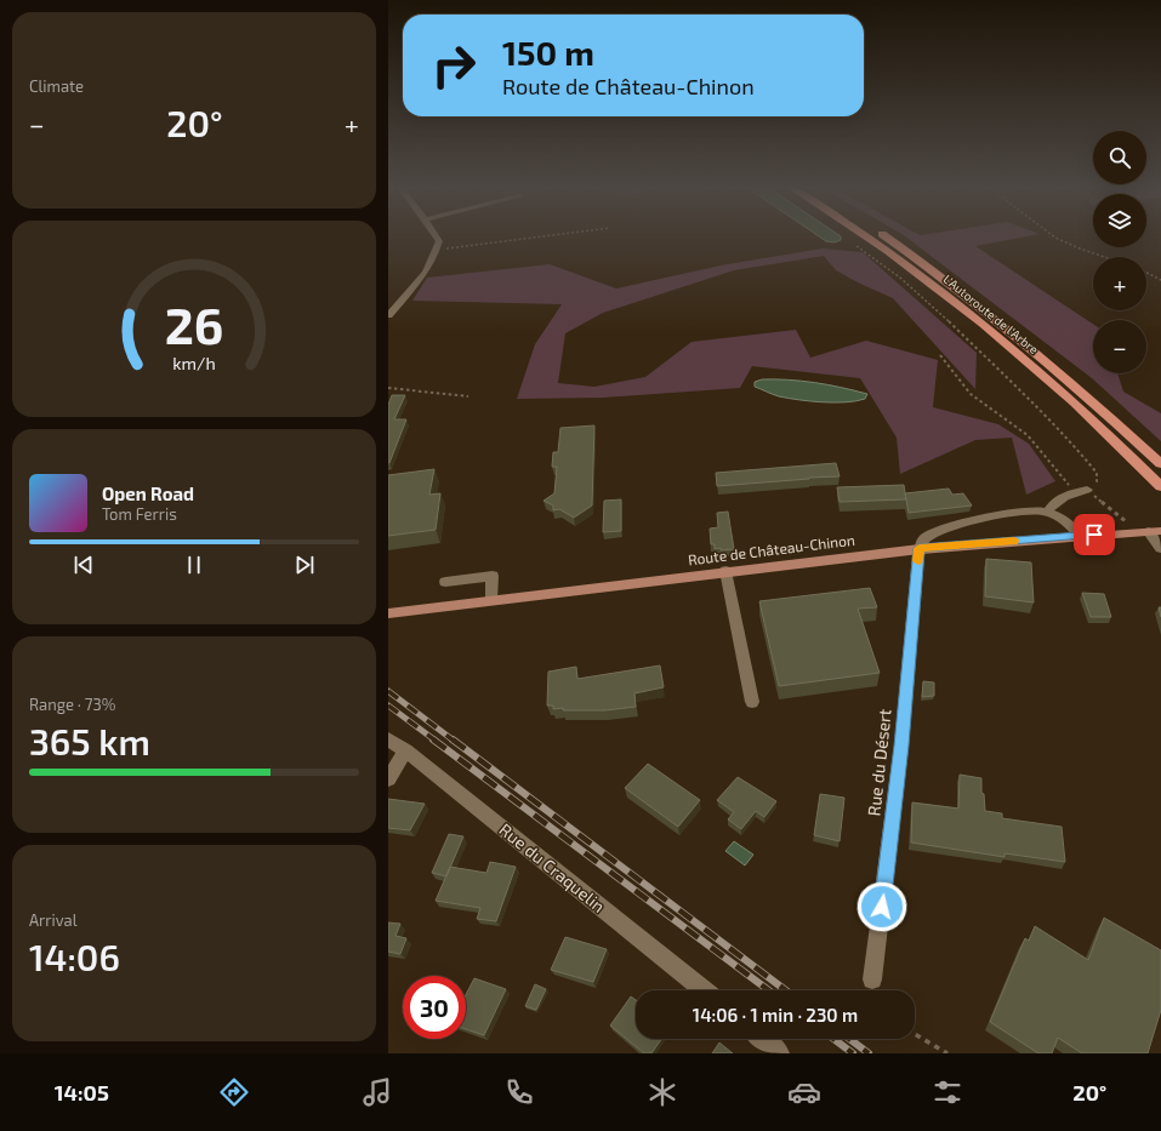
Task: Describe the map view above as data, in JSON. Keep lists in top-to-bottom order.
{
  "streets": {
    "highway": ["L'Autoroute de l'Arbre"],
    "main road": ["Route de Château-Chinon"],
    "street": ["Rue du Désert", "Rue du Craquelin"]
  },
  "crossings": [
    ["Route de Château-Chinon", "Rue du Désert"]
  ],
  "page": {
    "tile": [
      "Climate",
      ["Range · 73%", "365 km"],
      ["Arrival", "14:06"]
    ],
    "turn": ["150 m", "Route de Château-Chinon"],
    "heat": ["−", "20°", "+"],
    "map_buttons": ["+", "−"],
    "song": ["Open Road", "Tom Ferris"],
    "limit": "30",
    "trip": "14:06 · 1 min · 230 m",
    "tabs": ["14:05", "20°"],
    "gauge": ["26", "km/h"]
  }
}
